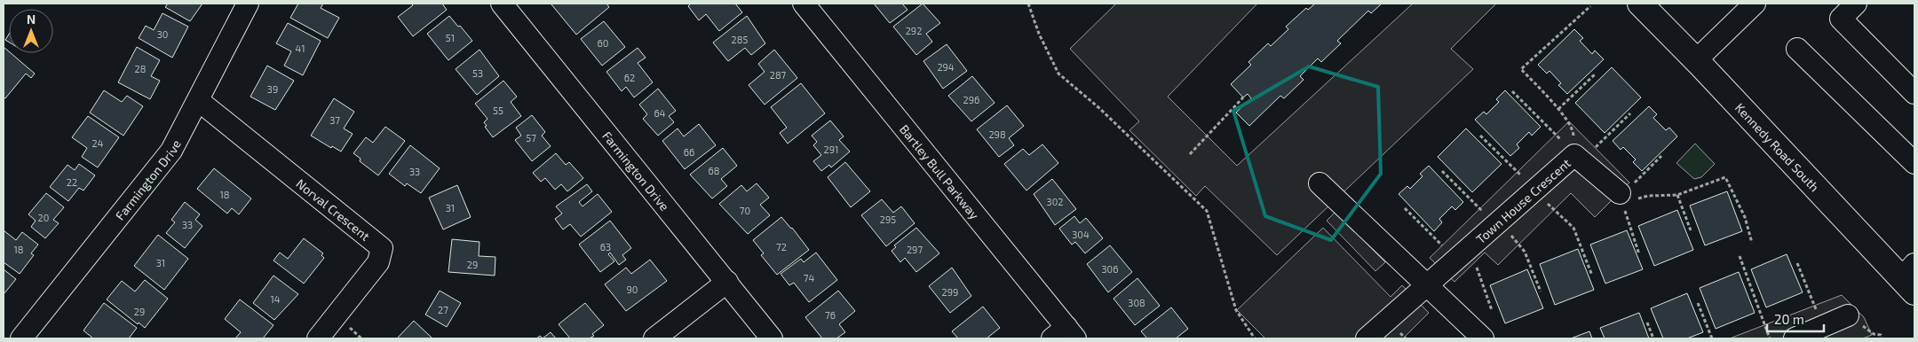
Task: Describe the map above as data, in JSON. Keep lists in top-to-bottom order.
{
  "streets": {
    "main road": ["Kennedy Road South"],
    "street": [
      "Farmington Drive",
      "Bartley Bull Parkway",
      "Town House Crescent",
      "Norval Crescent"
    ]
  },
  "crossings": [
    ["Farmington Drive", "Norval Crescent"]
  ],
  "house_numbers": [
    "292",
    "30",
    "51",
    "285",
    "60",
    "41",
    "294",
    "28",
    "53",
    "287",
    "62",
    "39",
    "296",
    "55",
    "64",
    "37",
    "298",
    "57",
    "24",
    "291",
    "66",
    "68",
    "33",
    "22",
    "18",
    "302",
    "31",
    "70",
    "20",
    "295",
    "33",
    "304",
    "63",
    "72",
    "18",
    "297",
    "31",
    "29",
    "306",
    "74",
    "90",
    "299",
    "14",
    "308",
    "27",
    "29",
    "76"
  ],
  "scale_bar": "20 m",
  "north": "top"
}
